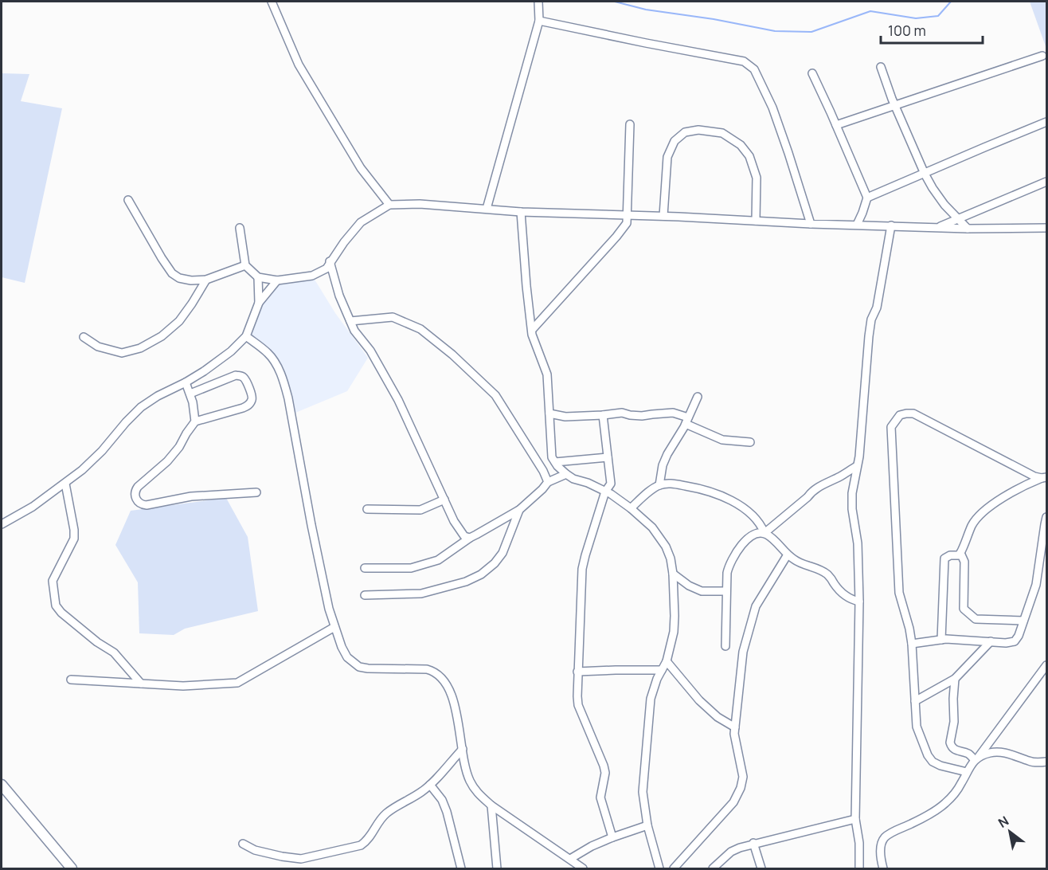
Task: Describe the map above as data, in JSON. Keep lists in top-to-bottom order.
{
  "scale_bar": "100 m",
  "north": "top left"
}
